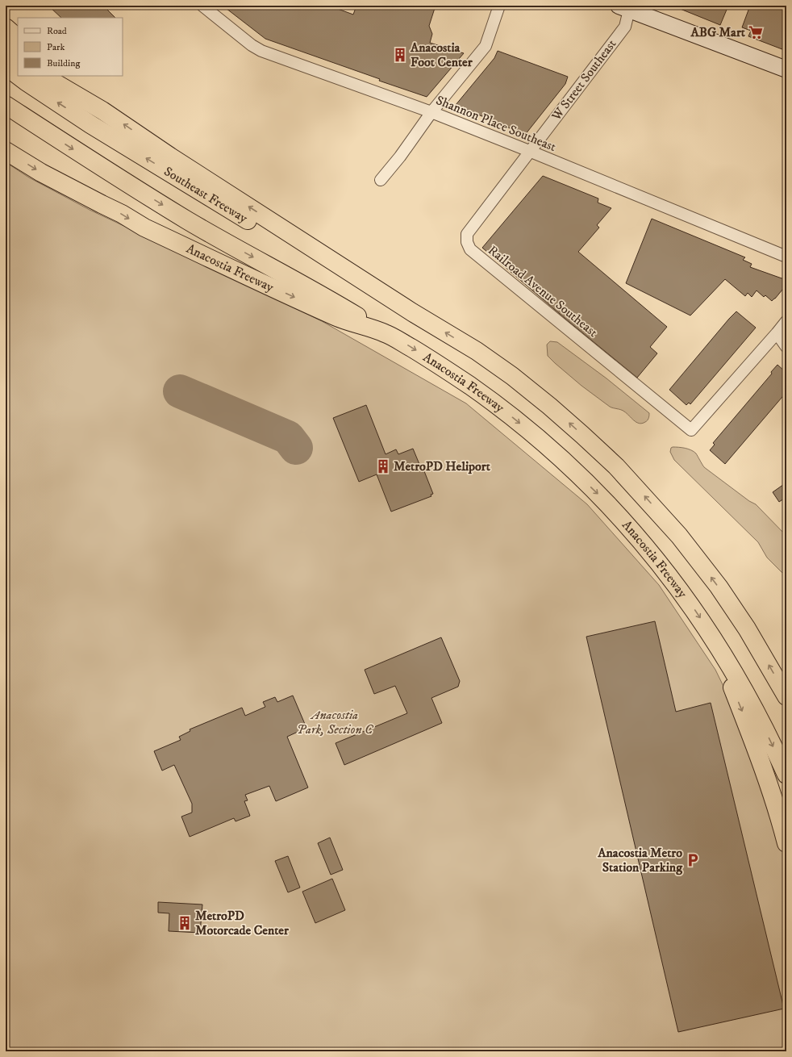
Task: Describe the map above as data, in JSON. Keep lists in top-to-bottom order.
{
  "streets": {
    "highway": ["Southeast Freeway", "Anacostia Freeway"],
    "street": ["W Street Southeast", "Shannon Place Southeast", "Railroad Avenue Southeast"]
  },
  "crossings": [
    ["W Street Southeast", "Shannon Place Southeast"],
    ["W Street Southeast", "Railroad Avenue Southeast"],
    ["Shannon Place Southeast", "Railroad Avenue Southeast"]
  ],
  "parks": ["Anacostia Park, Section C"],
  "places": {
    "supermarket": ["ABG Mart"],
    "building": ["Anacostia Foot Center", "MetroPD Heliport", "MetroPD Motorcade Center"],
    "parking": ["Anacostia Metro Station Parking"]
  },
  "legend": ["Road", "Park", "Building"]
}
